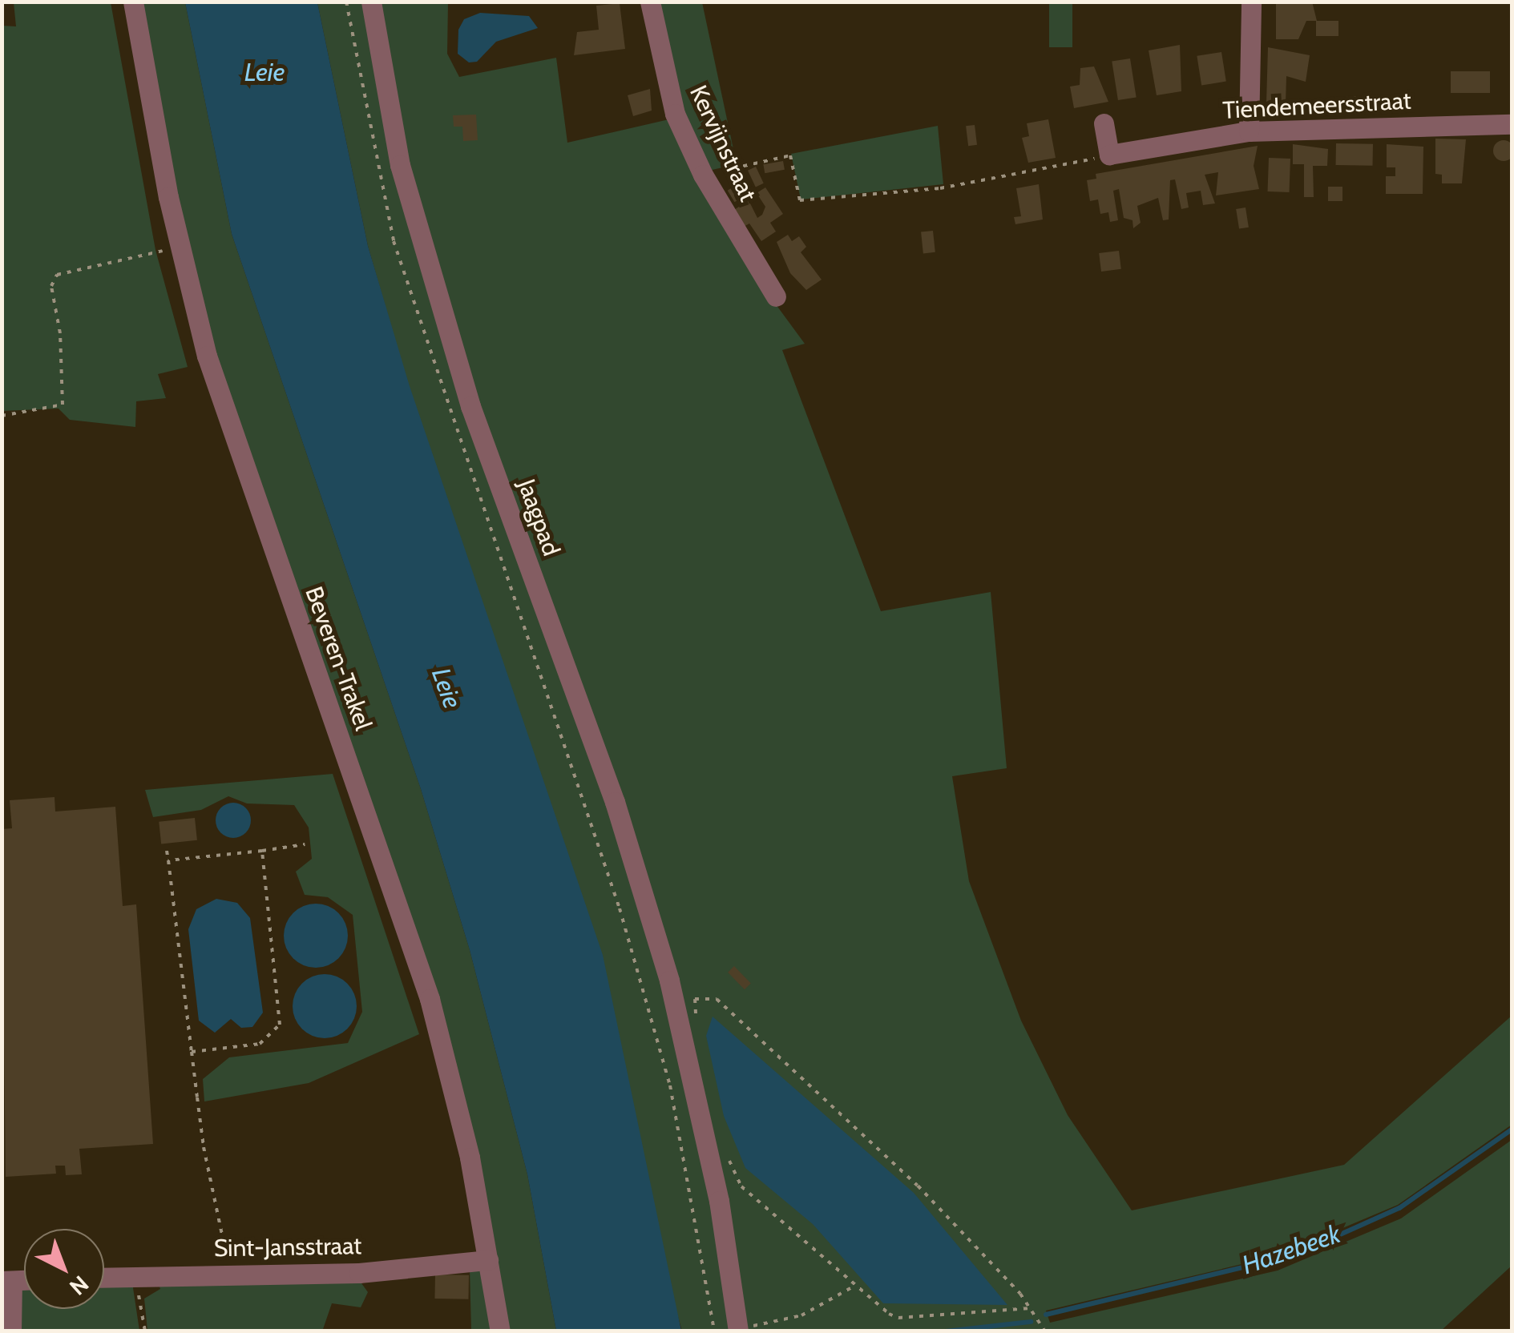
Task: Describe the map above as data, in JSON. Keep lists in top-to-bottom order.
{
  "streets": {
    "street": [
      "Tiendemeersstraat",
      "Kervijnstraat",
      "Jaagpad",
      "Beveren-Trakel",
      "Sint-Jansstraat"
    ]
  },
  "crossings": [
    ["Beveren-Trakel", "Sint-Jansstraat"]
  ],
  "water": ["Leie", "Hazebeek"],
  "north": "bottom right"
}
